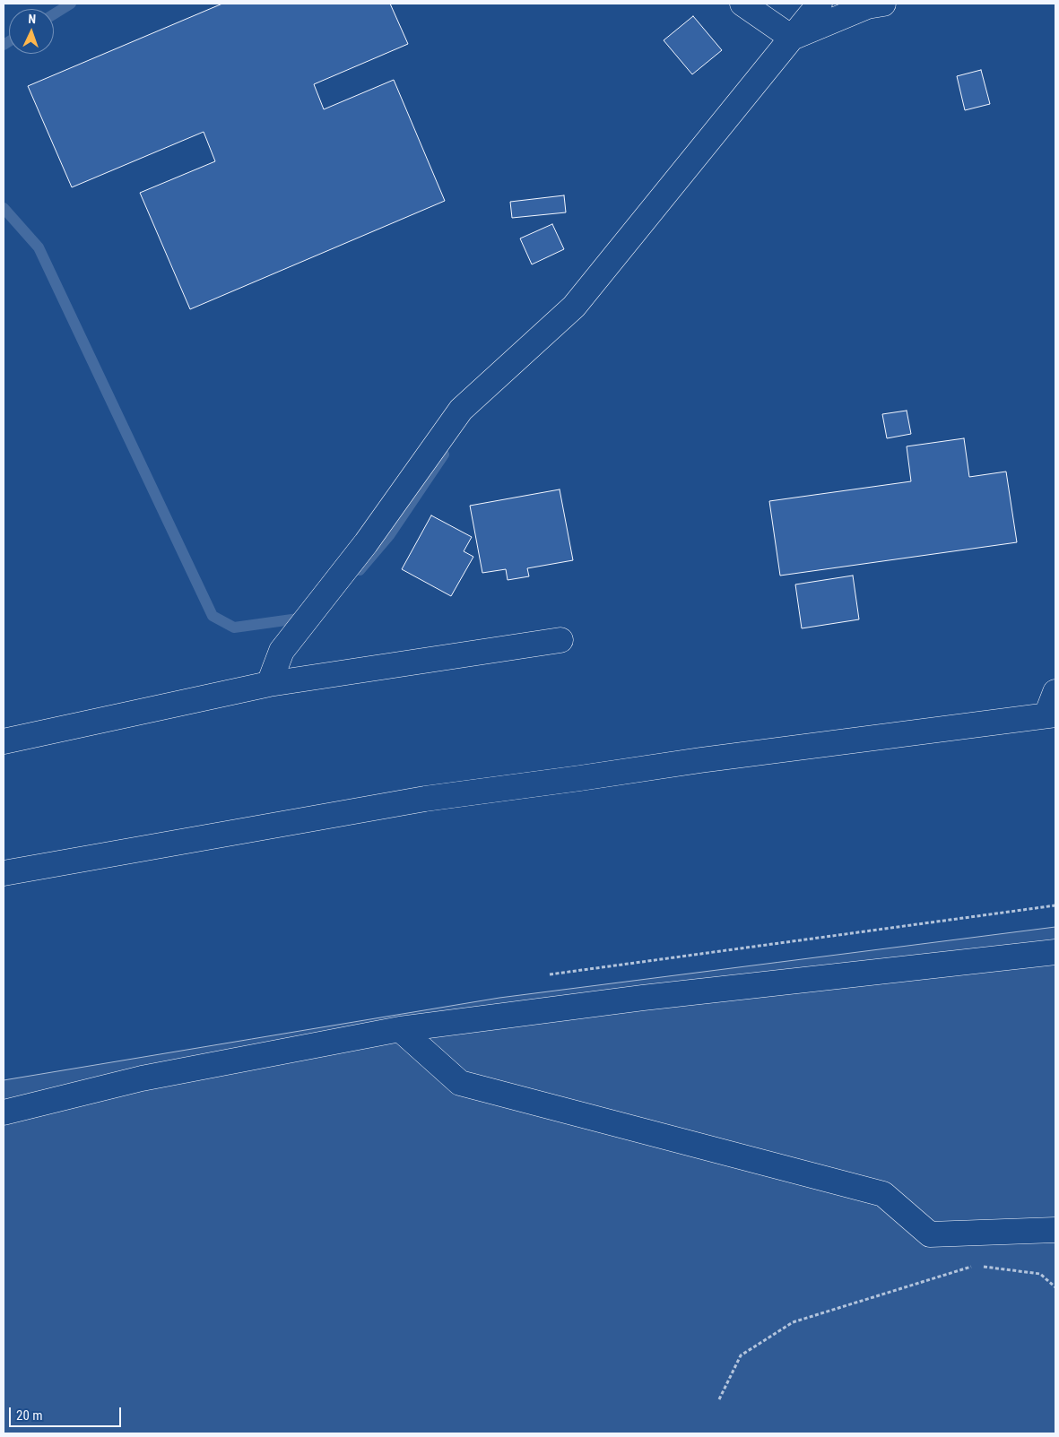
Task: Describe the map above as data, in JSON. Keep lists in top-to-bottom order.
{
  "scale_bar": "20 m",
  "north": "top"
}
